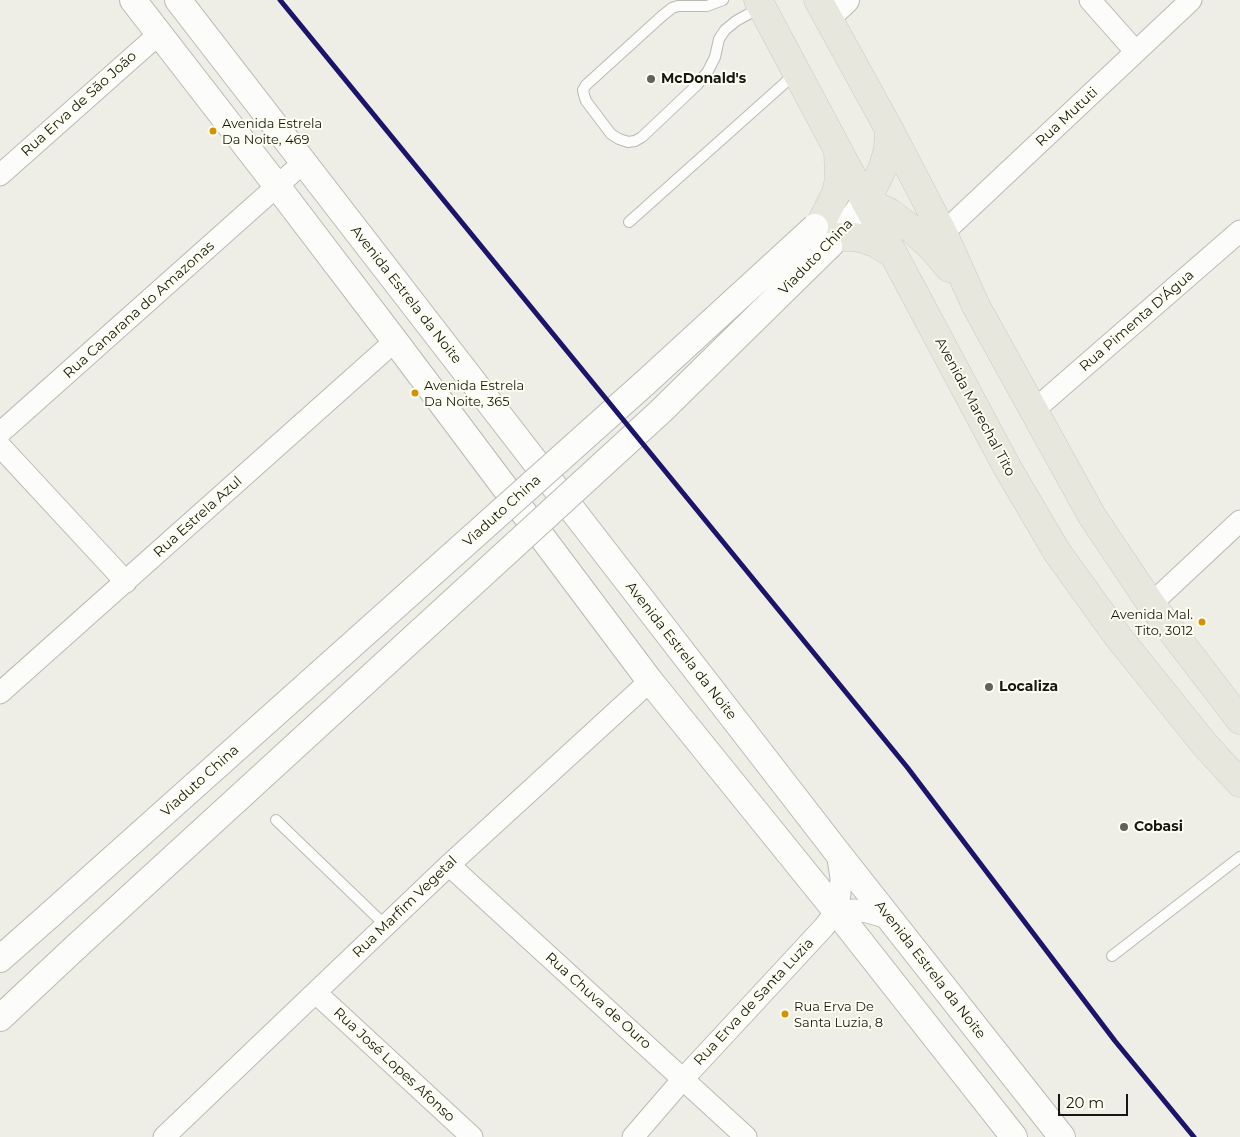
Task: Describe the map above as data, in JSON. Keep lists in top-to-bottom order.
{
  "streets": {
    "main road": ["Avenida Marechal Tito"],
    "street": [
      "Rua Erva de São João",
      "Rua Mututi",
      "Viaduto China",
      "Avenida Estrela da Noite",
      "Rua Canarana do Amazonas",
      "Rua Pimenta D'Água",
      "Rua Estrela Azul",
      "Rua Marfim Vegetal",
      "Rua Chuva de Ouro",
      "Rua Erva de Santa Luzia",
      "Rua José Lopes Afonso"
    ]
  },
  "crossings": [
    ["Viaduto China", "Avenida Marechal Tito"],
    ["Avenida Estrela da Noite", "Rua Erva de Santa Luzia"],
    ["Rua Marfim Vegetal", "Rua Chuva de Ouro"],
    ["Rua Marfim Vegetal", "Rua José Lopes Afonso"],
    ["Rua Chuva de Ouro", "Rua Erva de Santa Luzia"]
  ],
  "places": [
    "McDonald's",
    "Avenida Estrela Da Noite, 469",
    "Avenida Estrela Da Noite, 365",
    "Avenida Mal. Tito, 3012",
    "Localiza",
    "Cobasi",
    "Rua Erva De Santa Luzia, 8"
  ],
  "scale_bar": "20 m"
}
